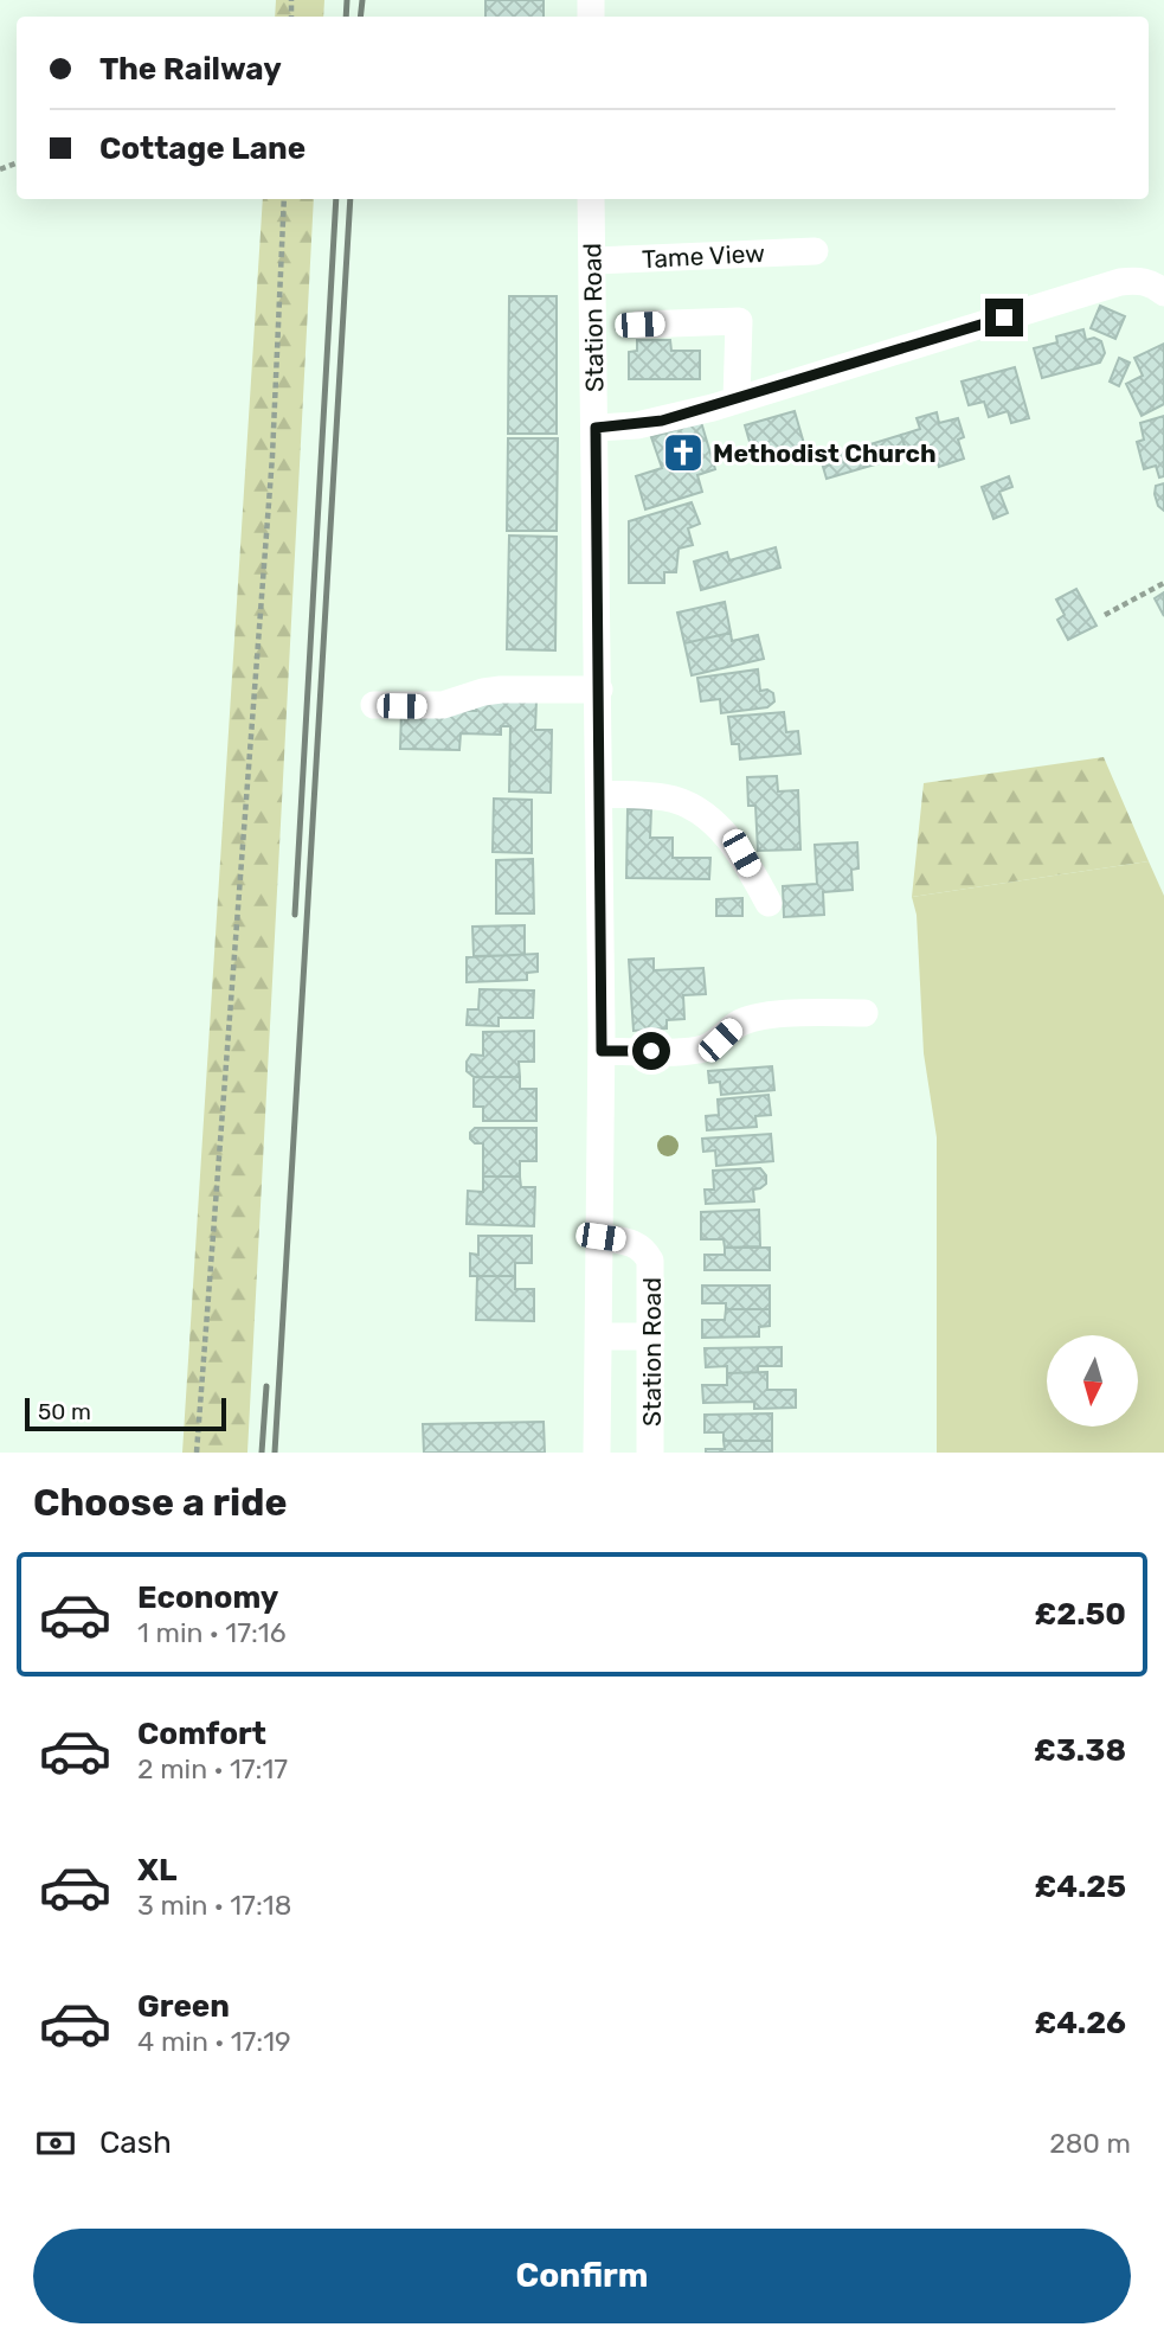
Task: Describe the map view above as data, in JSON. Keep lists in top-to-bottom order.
{
  "streets": {
    "street": ["Tame View", "Station Road"]
  },
  "crossings": [
    ["Tame View", "Station Road"]
  ],
  "places": {
    "church": ["Methodist Church"]
  },
  "scale_bar": "50 m",
  "north": "bottom",
  "page": {
    "banner": ["The Railway", "Cottage Lane"],
    "scale": "50 m",
    "heading": "Choose a ride",
    "list": [
      {
        "name": "Economy",
        "note": "1 min · 17:16",
        "value": "£2.50"
      },
      {
        "name": "Comfort",
        "note": "2 min · 17:17",
        "value": "£3.38"
      },
      {
        "name": "XL",
        "note": "3 min · 17:18",
        "value": "£4.25"
      },
      {
        "name": "Green",
        "note": "4 min · 17:19",
        "value": "£4.26"
      }
    ],
    "pay": ["Cash", "280 m"],
    "buttons": "Confirm"
  }
}
